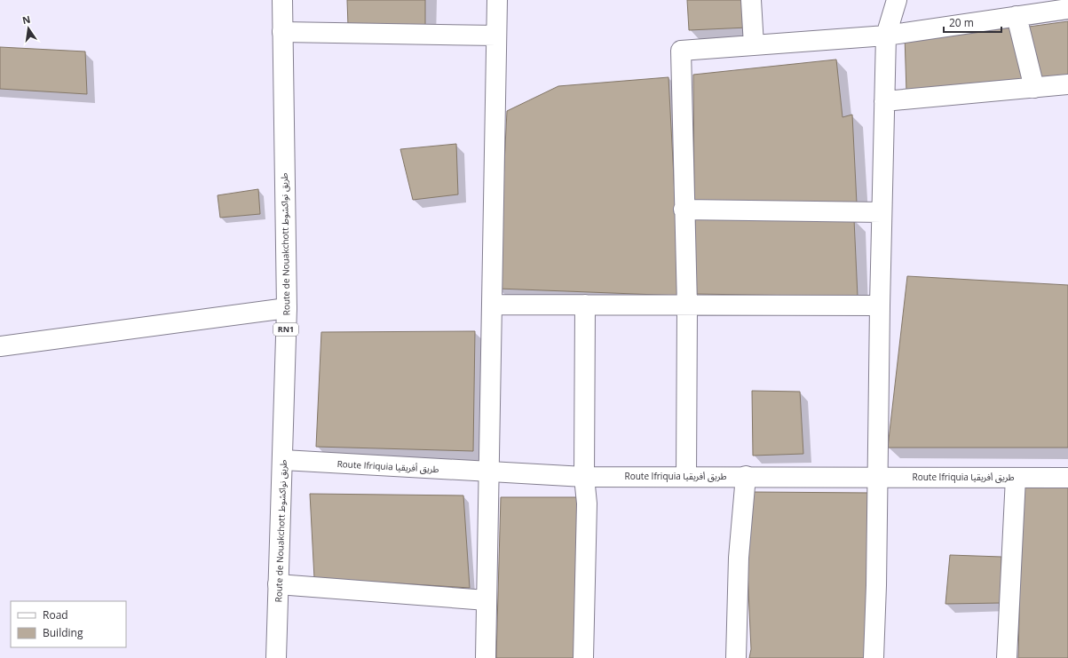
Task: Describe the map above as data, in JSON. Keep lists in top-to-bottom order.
{
  "streets": {
    "main road": ["Route de Nouakchott طريق نواكشوط", "RN1", "Route Ifriquia طريق أفريقيا"]
  },
  "crossings": [
    ["Route de Nouakchott طريق نواكشوط", "Route Ifriquia طريق أفريقيا"]
  ],
  "legend": ["Road", "Building"],
  "scale_bar": "20 m",
  "north": "top"
}
